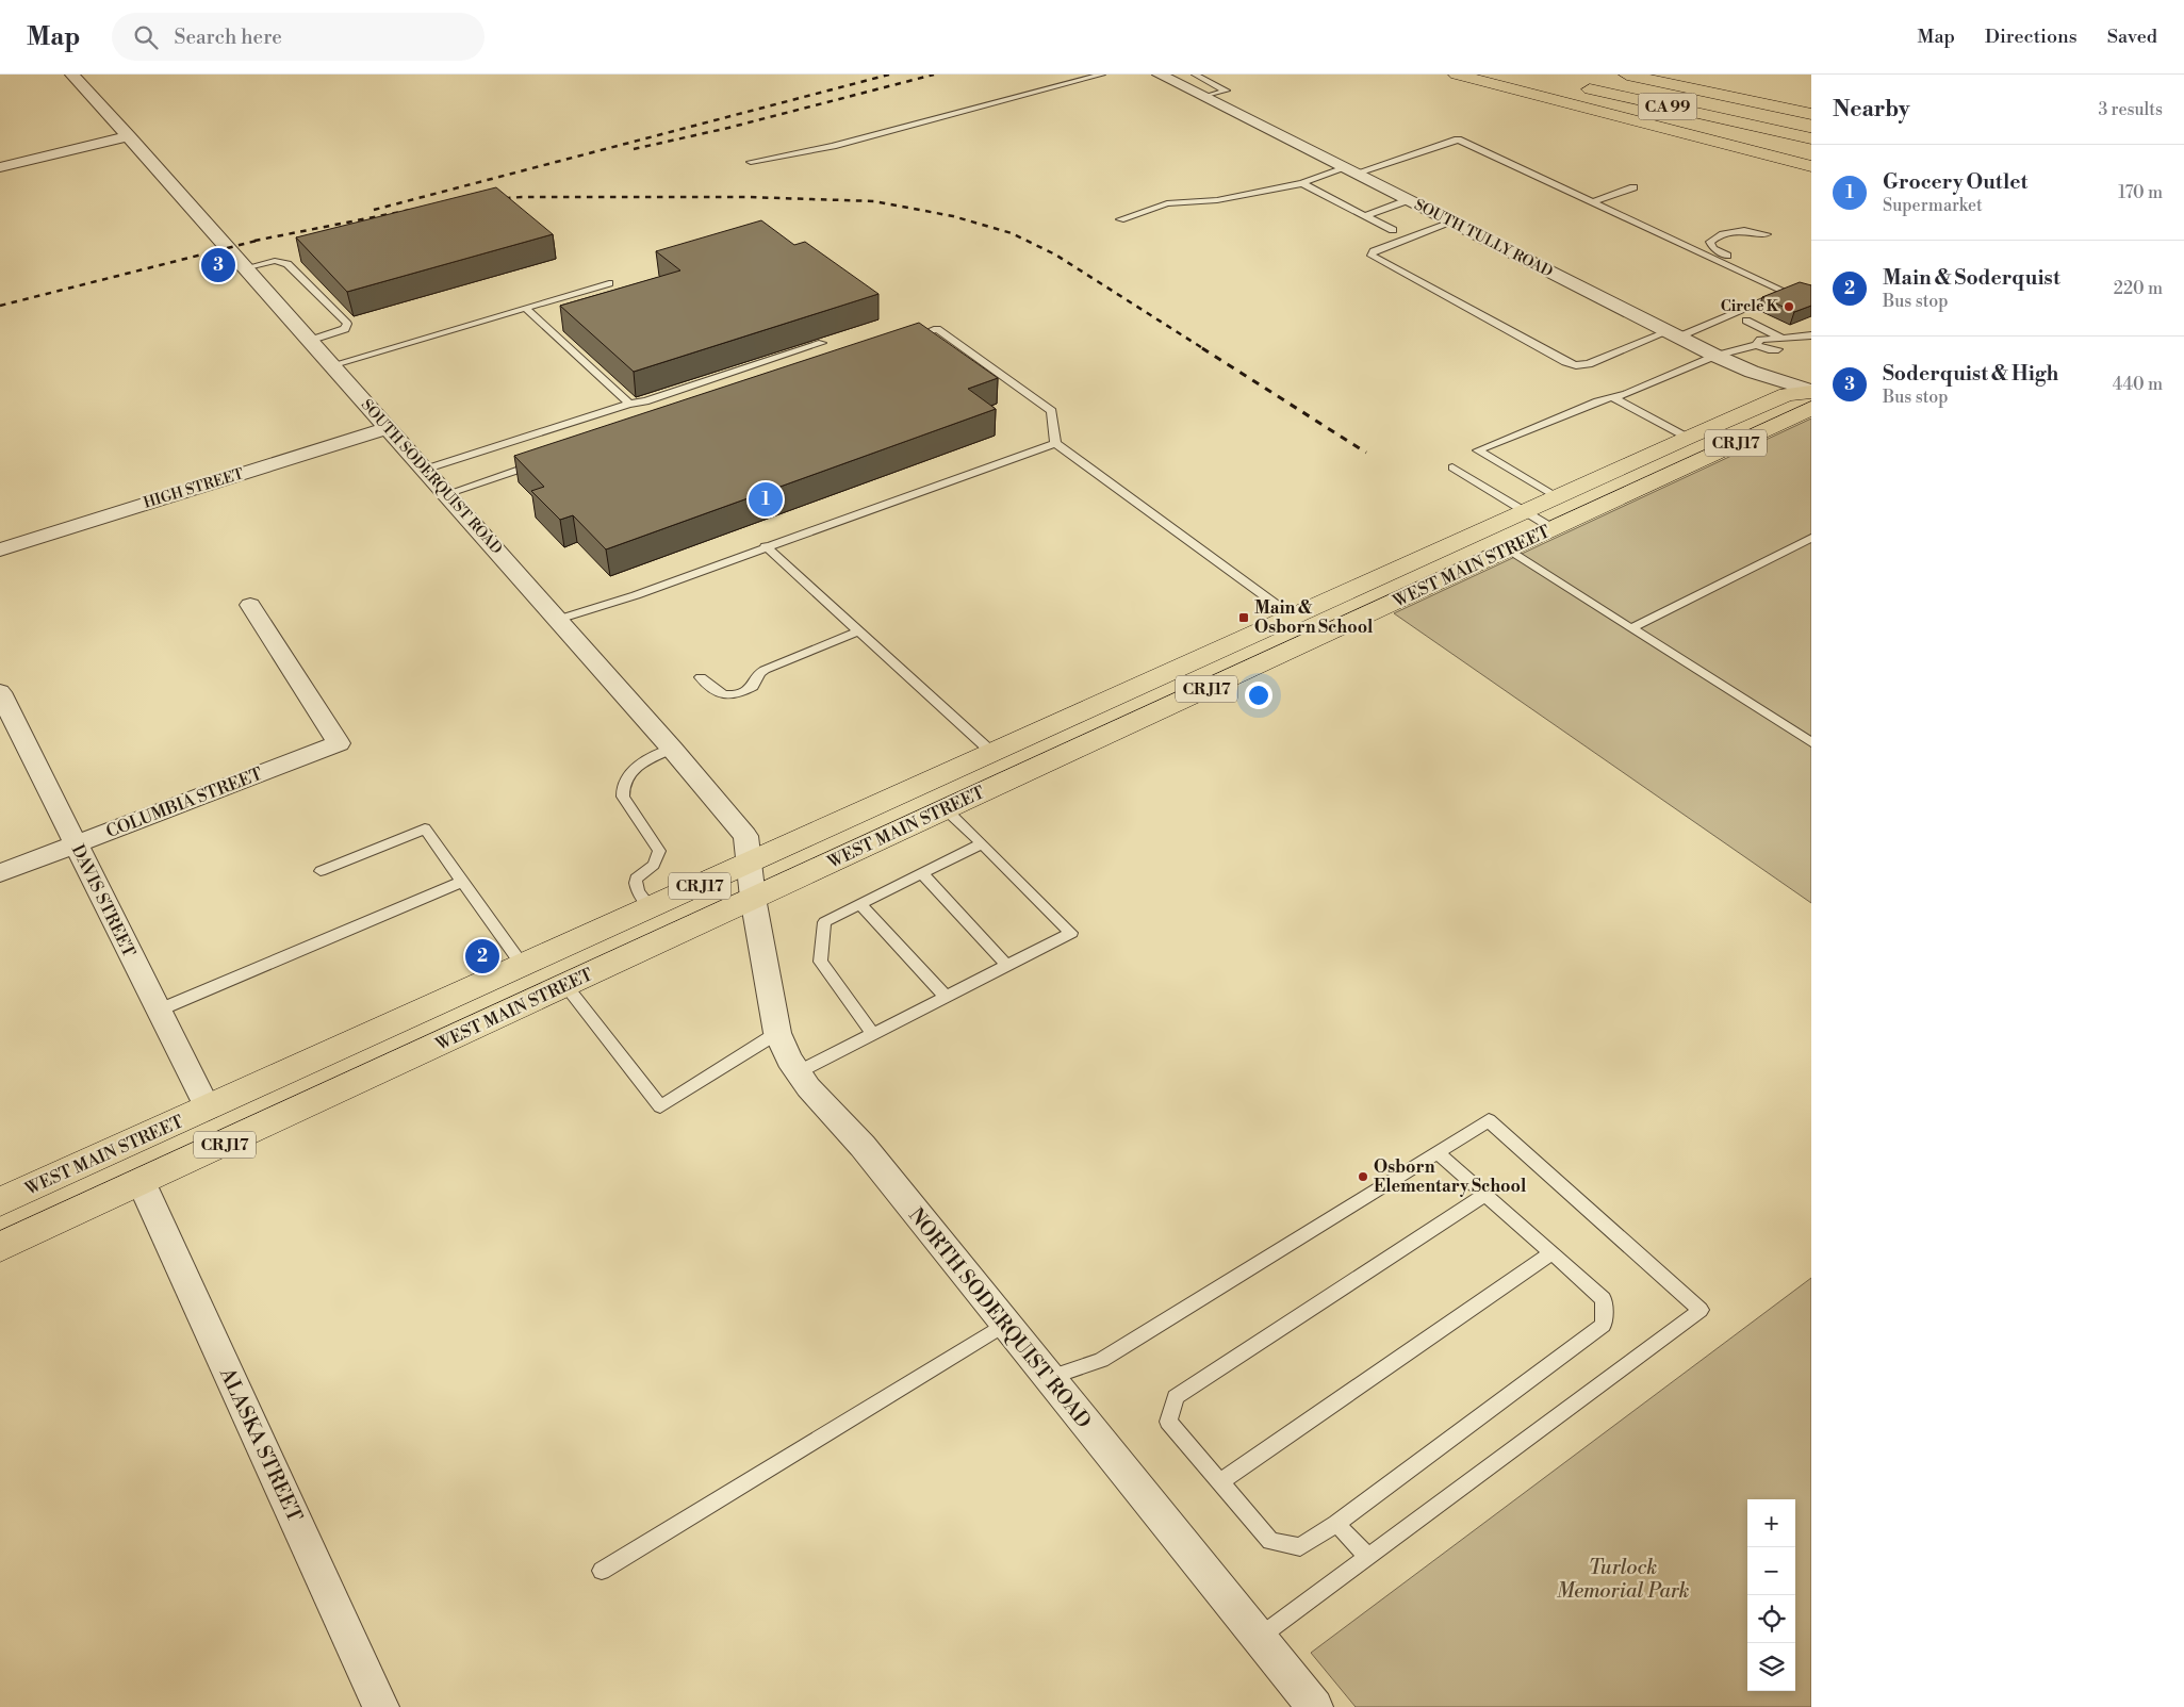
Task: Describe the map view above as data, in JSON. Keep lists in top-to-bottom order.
{
  "streets": {
    "main road": ["CA 99", "CR J17", "WEST MAIN STREET"],
    "street": [
      "SOUTH TULLY ROAD",
      "SOUTH SODERQUIST ROAD",
      "HIGH STREET",
      "COLUMBIA STREET",
      "DAVIS STREET",
      "NORTH SODERQUIST ROAD",
      "ALASKA STREET"
    ]
  },
  "crossings": [
    ["SOUTH TULLY ROAD", "WEST MAIN STREET"],
    ["SOUTH SODERQUIST ROAD", "HIGH STREET"],
    ["SOUTH SODERQUIST ROAD", "WEST MAIN STREET"],
    ["SOUTH SODERQUIST ROAD", "NORTH SODERQUIST ROAD"],
    ["WEST MAIN STREET", "DAVIS STREET"],
    ["WEST MAIN STREET", "NORTH SODERQUIST ROAD"],
    ["WEST MAIN STREET", "ALASKA STREET"],
    ["COLUMBIA STREET", "DAVIS STREET"]
  ],
  "parks": ["Turlock Memorial Park"],
  "places": {
    "other": ["Circle K", "Osborn Elementary School"],
    "transit": ["Main & Osborn School"]
  },
  "page": {
    "header": "Map",
    "search": "Search here",
    "nav": ["Map", "Directions", "Saved"],
    "heading": ["Nearby", "3 results"],
    "list": [
      {
        "mark": "1",
        "name": "Grocery Outlet",
        "note": "Supermarket",
        "value": "170 m"
      },
      {
        "mark": "2",
        "name": "Main & Soderquist",
        "note": "Bus stop",
        "value": "220 m"
      },
      {
        "mark": "3",
        "name": "Soderquist & High",
        "note": "Bus stop",
        "value": "440 m"
      }
    ],
    "pins": ["3", "1", "2"],
    "map_buttons": ["+", "−"]
  }
}
